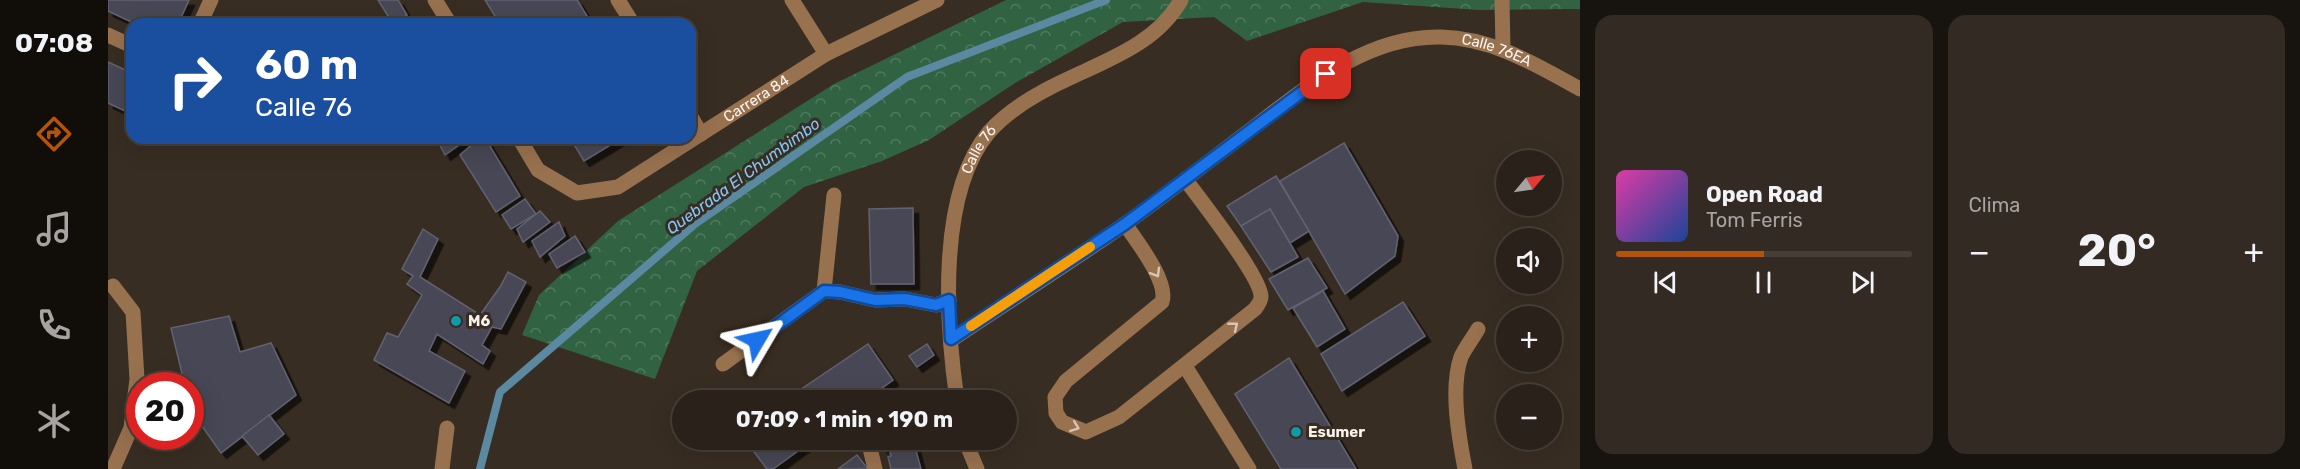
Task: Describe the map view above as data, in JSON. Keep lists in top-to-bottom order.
{
  "streets": {
    "street": ["Calle 76EA", "Carrera 84", "Calle 76"]
  },
  "crossings": [
    ["Calle 76EA", "Calle 76"]
  ],
  "water": ["Quebrada El Chumbimbo"],
  "places": ["M6", "Esumer"],
  "north": "top right",
  "page": {
    "tabs": "07:08",
    "tile": "Clima",
    "turn": ["60 m", "Calle 76"],
    "map_buttons": ["+", "−"],
    "song": ["Open Road", "Tom Ferris"],
    "heat": ["−", "20°", "+"],
    "limit": "20",
    "trip": "07:09 · 1 min · 190 m"
  }
}
